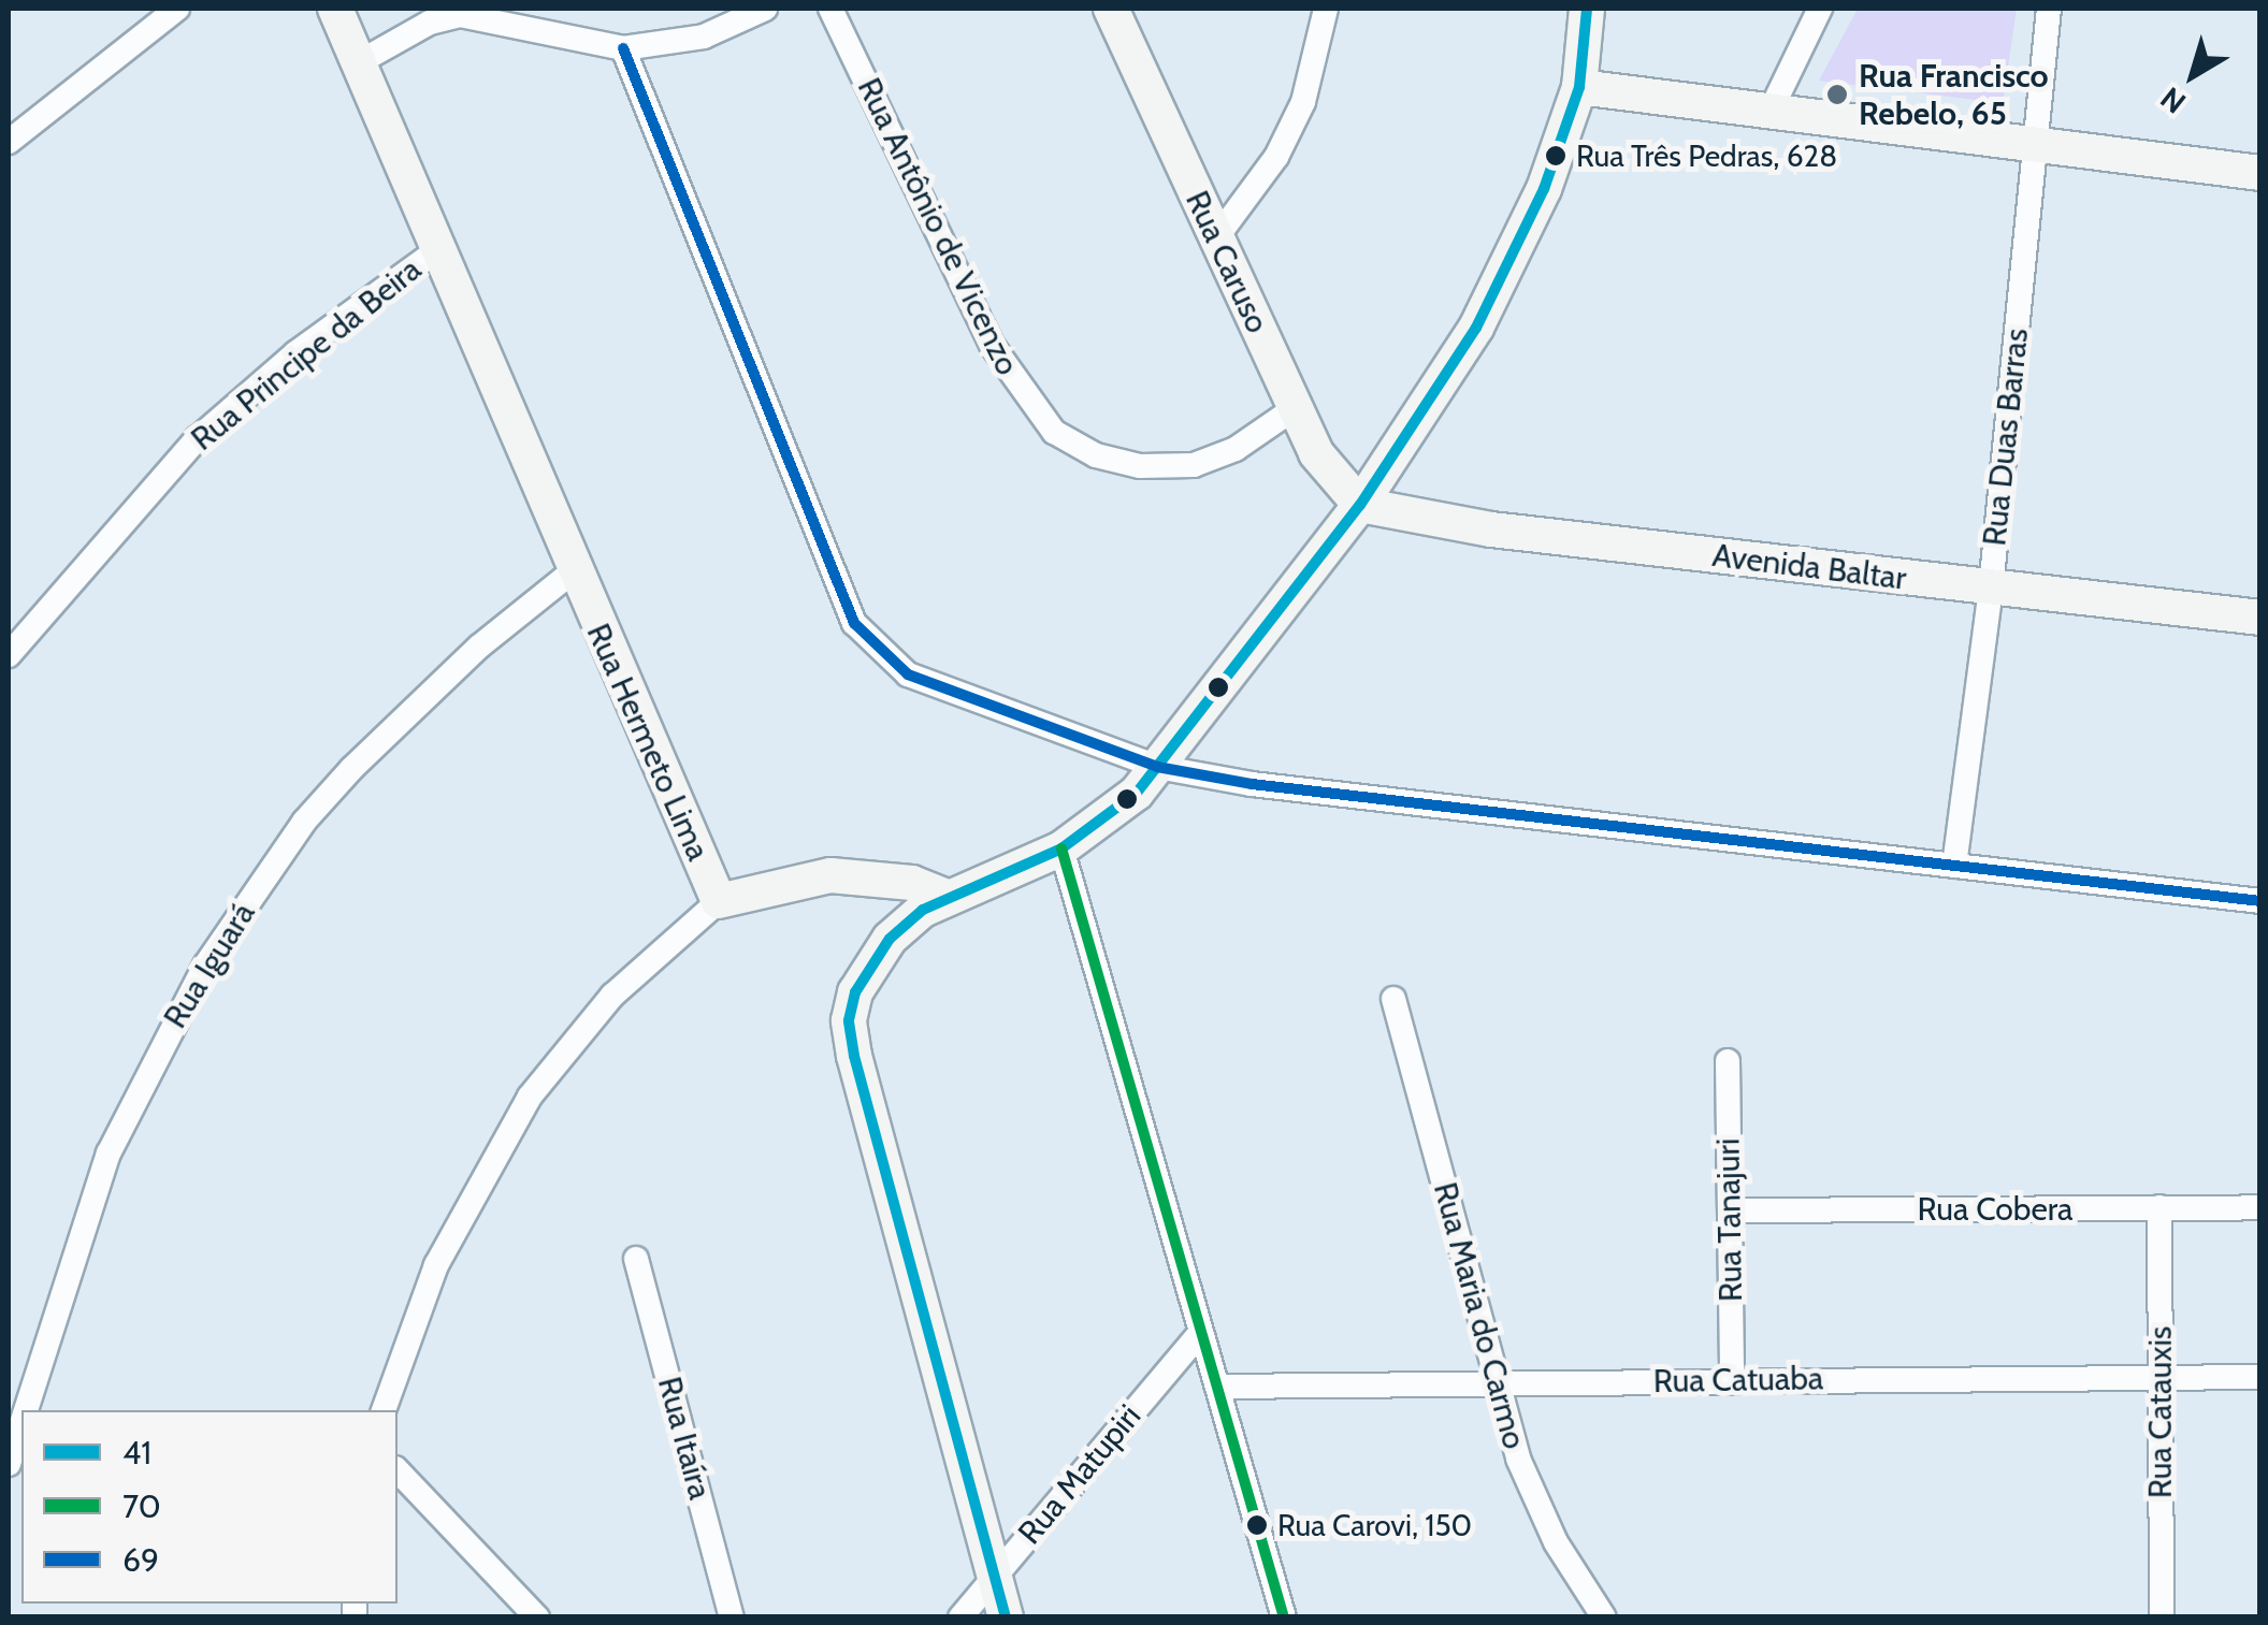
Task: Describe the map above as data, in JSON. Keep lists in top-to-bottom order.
{
  "streets": {
    "street": [
      "Rua Antônio de Vicenzo",
      "Rua Caruso",
      "Rua Principe da Beira",
      "Rua Duas Barras",
      "Avenida Baltar",
      "Rua Hermeto Lima",
      "Rua Iguará",
      "Rua Cobera",
      "Rua Tanajuri",
      "Rua Maria do Carmo",
      "Rua Catuaba",
      "Rua Catauxis",
      "Rua Itaíra",
      "Rua Matupiri"
    ]
  },
  "crossings": [
    ["Rua Antônio de Vicenzo", "Rua Caruso"],
    ["Rua Caruso", "Avenida Baltar"],
    ["Rua Principe da Beira", "Rua Hermeto Lima"],
    ["Rua Duas Barras", "Avenida Baltar"],
    ["Rua Hermeto Lima", "Rua Iguará"],
    ["Rua Cobera", "Rua Tanajuri"],
    ["Rua Cobera", "Rua Catauxis"],
    ["Rua Tanajuri", "Rua Catuaba"],
    ["Rua Maria do Carmo", "Rua Catuaba"],
    ["Rua Catuaba", "Rua Catauxis"]
  ],
  "places": ["Rua Francisco Rebelo, 65", "Rua Três Pedras, 628", "Rua Carovi, 150"],
  "lines": ["transit line 41", "transit line 69", "transit line 70"],
  "legend": ["41", "70", "69"],
  "north": "bottom left"
}
